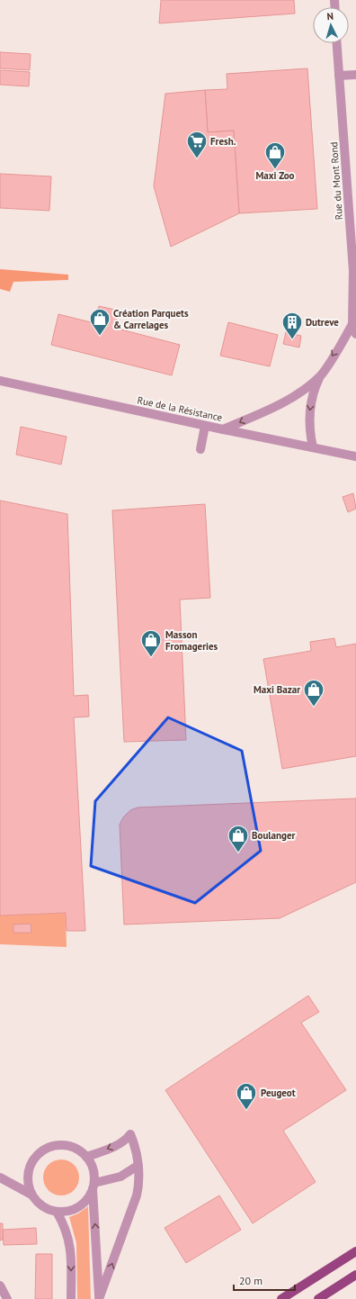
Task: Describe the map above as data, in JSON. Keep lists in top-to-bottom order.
{
  "streets": {
    "street": ["Rue du Mont Rond", "Rue de la Résistance"]
  },
  "places": {
    "supermarket": ["Fresh."],
    "shop": [
      "Maxi Zoo",
      "Création Parquets & Carrelages",
      "Masson Fromageries",
      "Maxi Bazar",
      "Boulanger",
      "Peugeot"
    ],
    "building": ["Dutreve"]
  },
  "scale_bar": "20 m",
  "north": "top"
}
